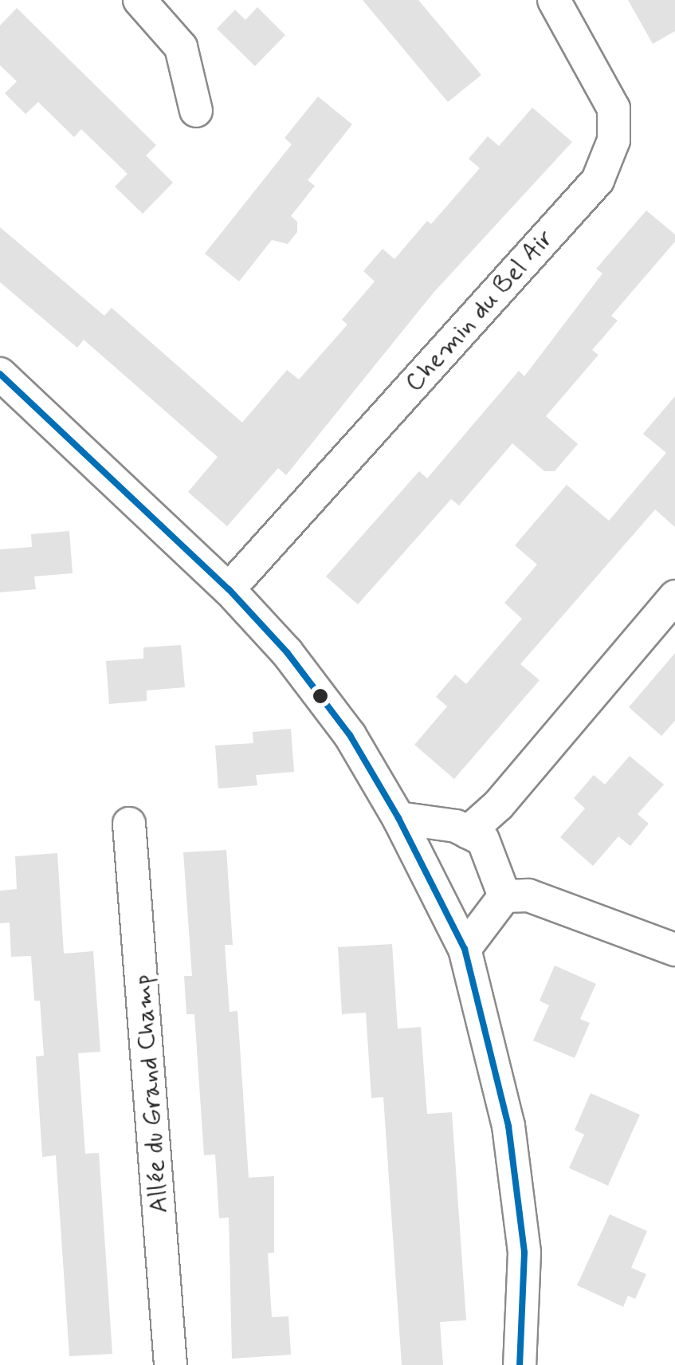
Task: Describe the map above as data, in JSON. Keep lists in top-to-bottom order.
{
  "streets": {
    "street": ["Chemin du Bel Air", "Allée du Grand Champ"]
  }
}
